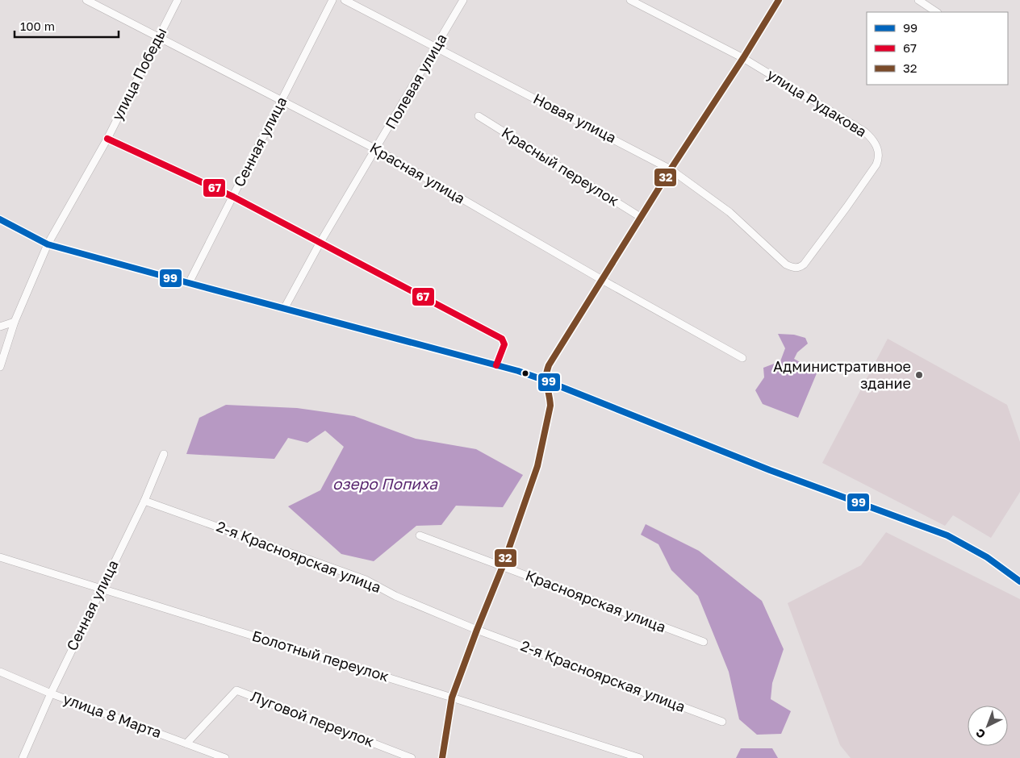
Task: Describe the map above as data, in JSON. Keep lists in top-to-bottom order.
{
  "streets": {
    "street": [
      "улица Победы",
      "Полевая улица",
      "улица Рудакова",
      "Новая улица",
      "Сенная улица",
      "Красный переулок",
      "Красная улица",
      "2-я Красноярская улица",
      "Красноярская улица",
      "Болотный переулок",
      "улица 8 Марта",
      "Луговой переулок"
    ]
  },
  "crossings": [
    ["улица Победы", "Красная улица"],
    ["Полевая улица", "Новая улица"],
    ["Полевая улица", "Красная улица"],
    ["улица Рудакова", "Новая улица"],
    ["Сенная улица", "Красная улица"],
    ["Сенная улица", "2-я Красноярская улица"],
    ["Сенная улица", "Болотный переулок"],
    ["Сенная улица", "улица 8 Марта"],
    ["улица 8 Марта", "Луговой переулок"]
  ],
  "water": ["озеро Попиха"],
  "places": ["Административное здание"],
  "lines": ["transit line 32", "transit line 67", "transit line 99"],
  "legend": ["99", "67", "32"],
  "scale_bar": "100 m",
  "north": "bottom left"
}
